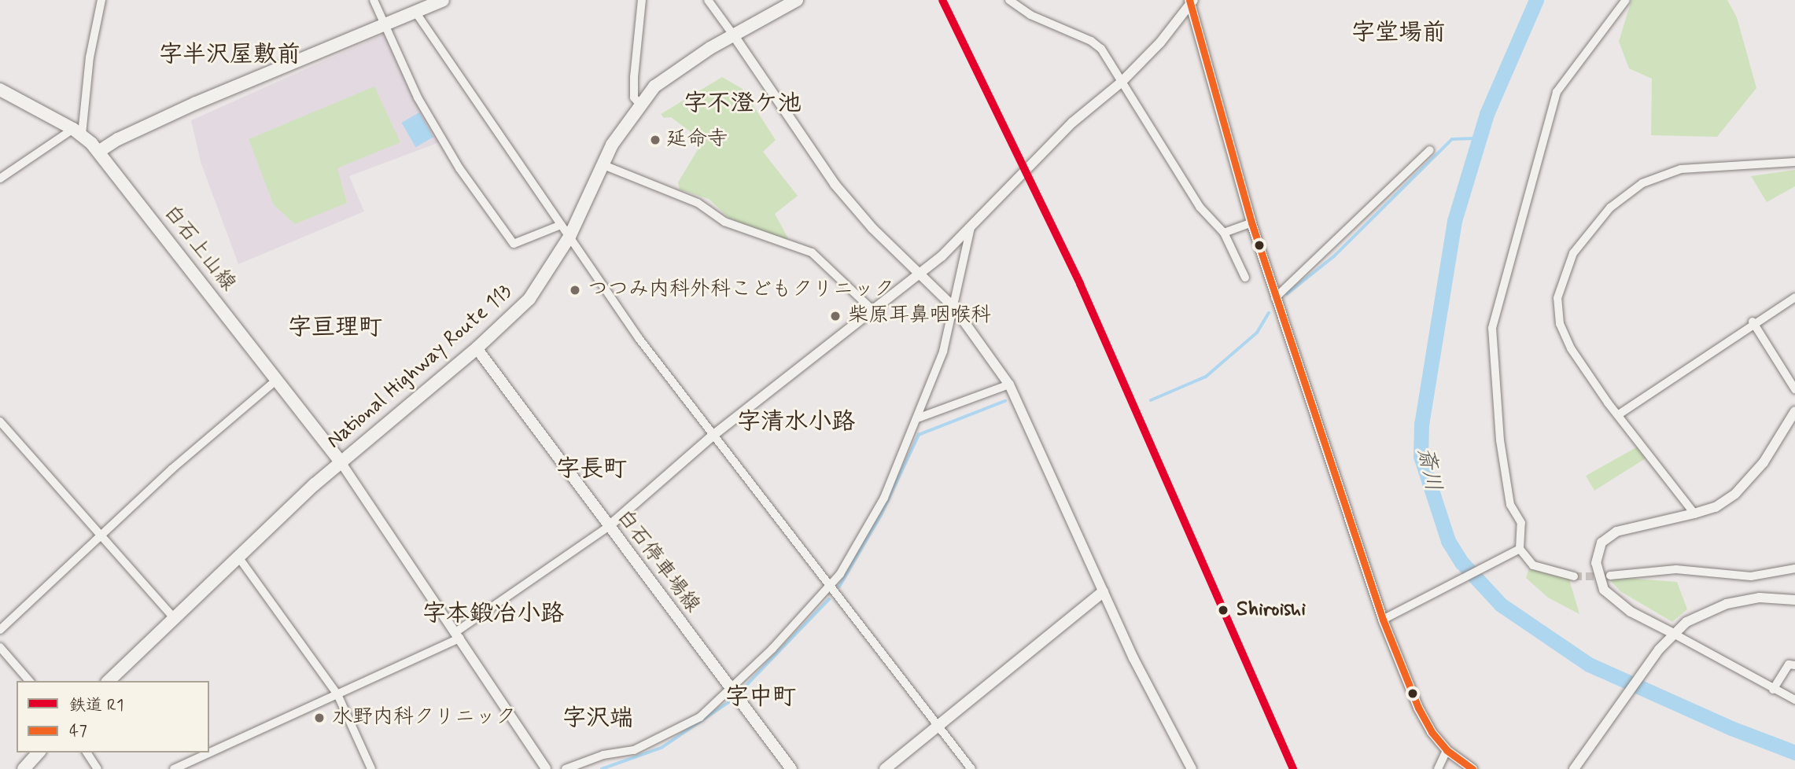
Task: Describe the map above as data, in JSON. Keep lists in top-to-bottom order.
{
  "streets": {
    "main road": ["白石上山線", "National Highway Route 113", "白石停車場線"]
  },
  "crossings": [
    ["白石上山線", "National Highway Route 113"],
    ["National Highway Route 113", "白石停車場線"]
  ],
  "districts": [
    "字堂場前",
    "字半沢屋敷前",
    "字不澄ケ池",
    "字亘理町",
    "字清水小路",
    "字長町",
    "字本鍛冶小路",
    "字中町",
    "字沢端"
  ],
  "water": ["斎川"],
  "places": [
    "延命寺",
    "つつみ内科外科こどもクリニック",
    "柴原耳鼻咽喉科",
    "Shiroishi",
    "水野内科クリニック"
  ],
  "lines": ["rail line R1", "transit line 47"],
  "legend": ["鉄道 R1", "47"]
}
